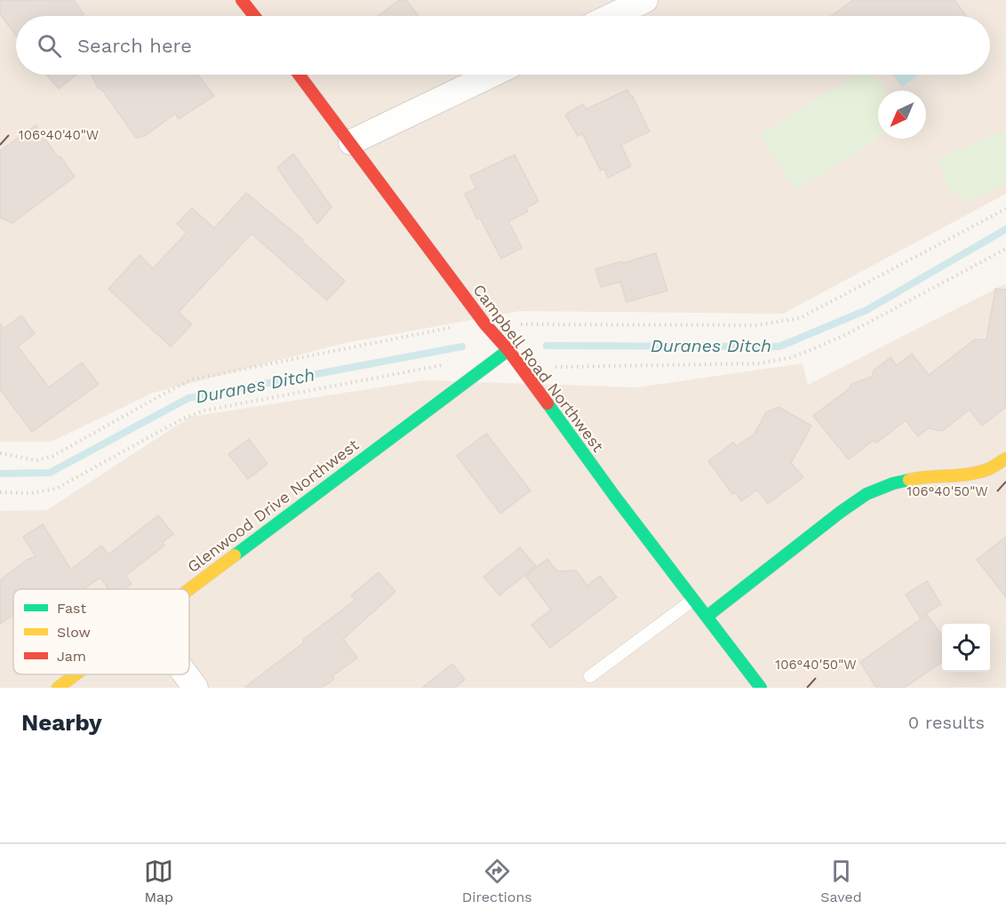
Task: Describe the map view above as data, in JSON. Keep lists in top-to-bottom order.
{
  "streets": {
    "street": ["Campbell Road Northwest", "Glenwood Drive Northwest"]
  },
  "crossings": [
    ["Campbell Road Northwest", "Glenwood Drive Northwest"]
  ],
  "water": ["Duranes Ditch"],
  "legend": ["Fast", "Slow", "Jam"],
  "north": "bottom left",
  "page": {
    "search": "Search here",
    "heading": ["Nearby", "0 results"],
    "nav": ["Map", "Directions", "Saved"]
  },
  "coordinates": ["106°40'40\"W", "106°40'50\"W"]
}
